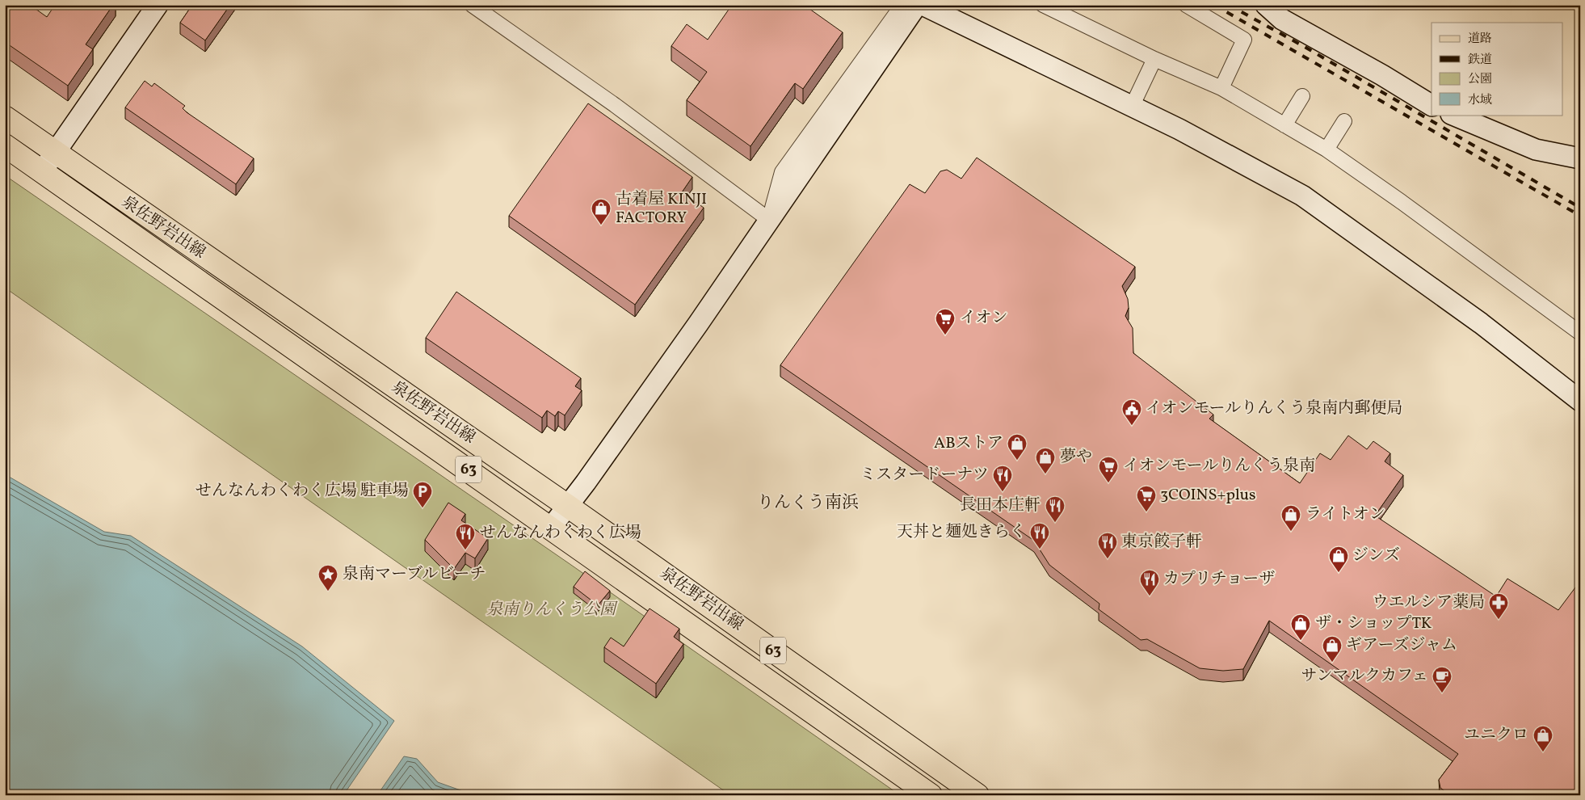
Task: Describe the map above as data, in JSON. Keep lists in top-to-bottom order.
{
  "streets": {
    "main road": ["泉佐野岩出線", "63"]
  },
  "districts": ["りんくう南浜"],
  "parks": ["泉南りんくう公園"],
  "places": {
    "shop": [
      "古着屋 KINJI FACTORY",
      "ABストア",
      "夢や",
      "ライトオン",
      "ジンズ",
      "ザ・ショップTK",
      "ギアーズジャム",
      "ユニクロ"
    ],
    "supermarket": ["イオン", "イオンモールりんくう泉南", "3COINS+plus"],
    "public building": ["イオンモールりんくう泉南内郵便局"],
    "restaurant": [
      "ミスタードーナツ",
      "長田本庄軒",
      "天丼と麺処きらく",
      "せんなんわくわく広場",
      "東京餃子軒",
      "カプリチョーザ"
    ],
    "parking": ["せんなんわくわく広場 駐車場"],
    "place": ["泉南マーブルビーチ"],
    "pharmacy": ["ウエルシア薬局"],
    "cafe": ["サンマルクカフェ"]
  },
  "legend": [
    "道路",
    "鉄道",
    "公園",
    "水域"
  ]
}
